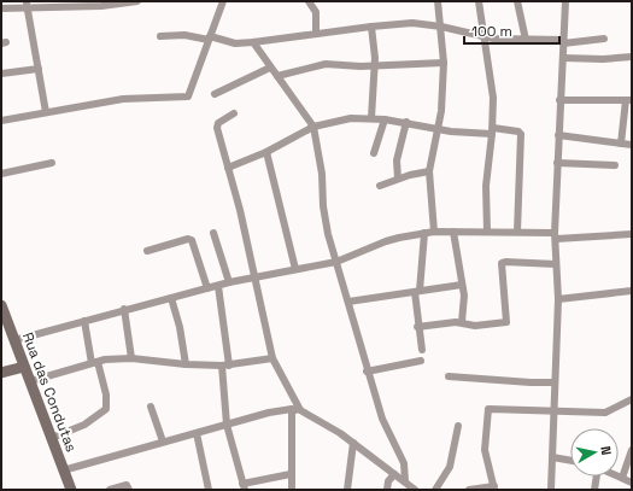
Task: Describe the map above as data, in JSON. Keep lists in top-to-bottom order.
{
  "streets": {
    "street": ["Rua das Condutas"]
  },
  "scale_bar": "100 m",
  "north": "right"
}
